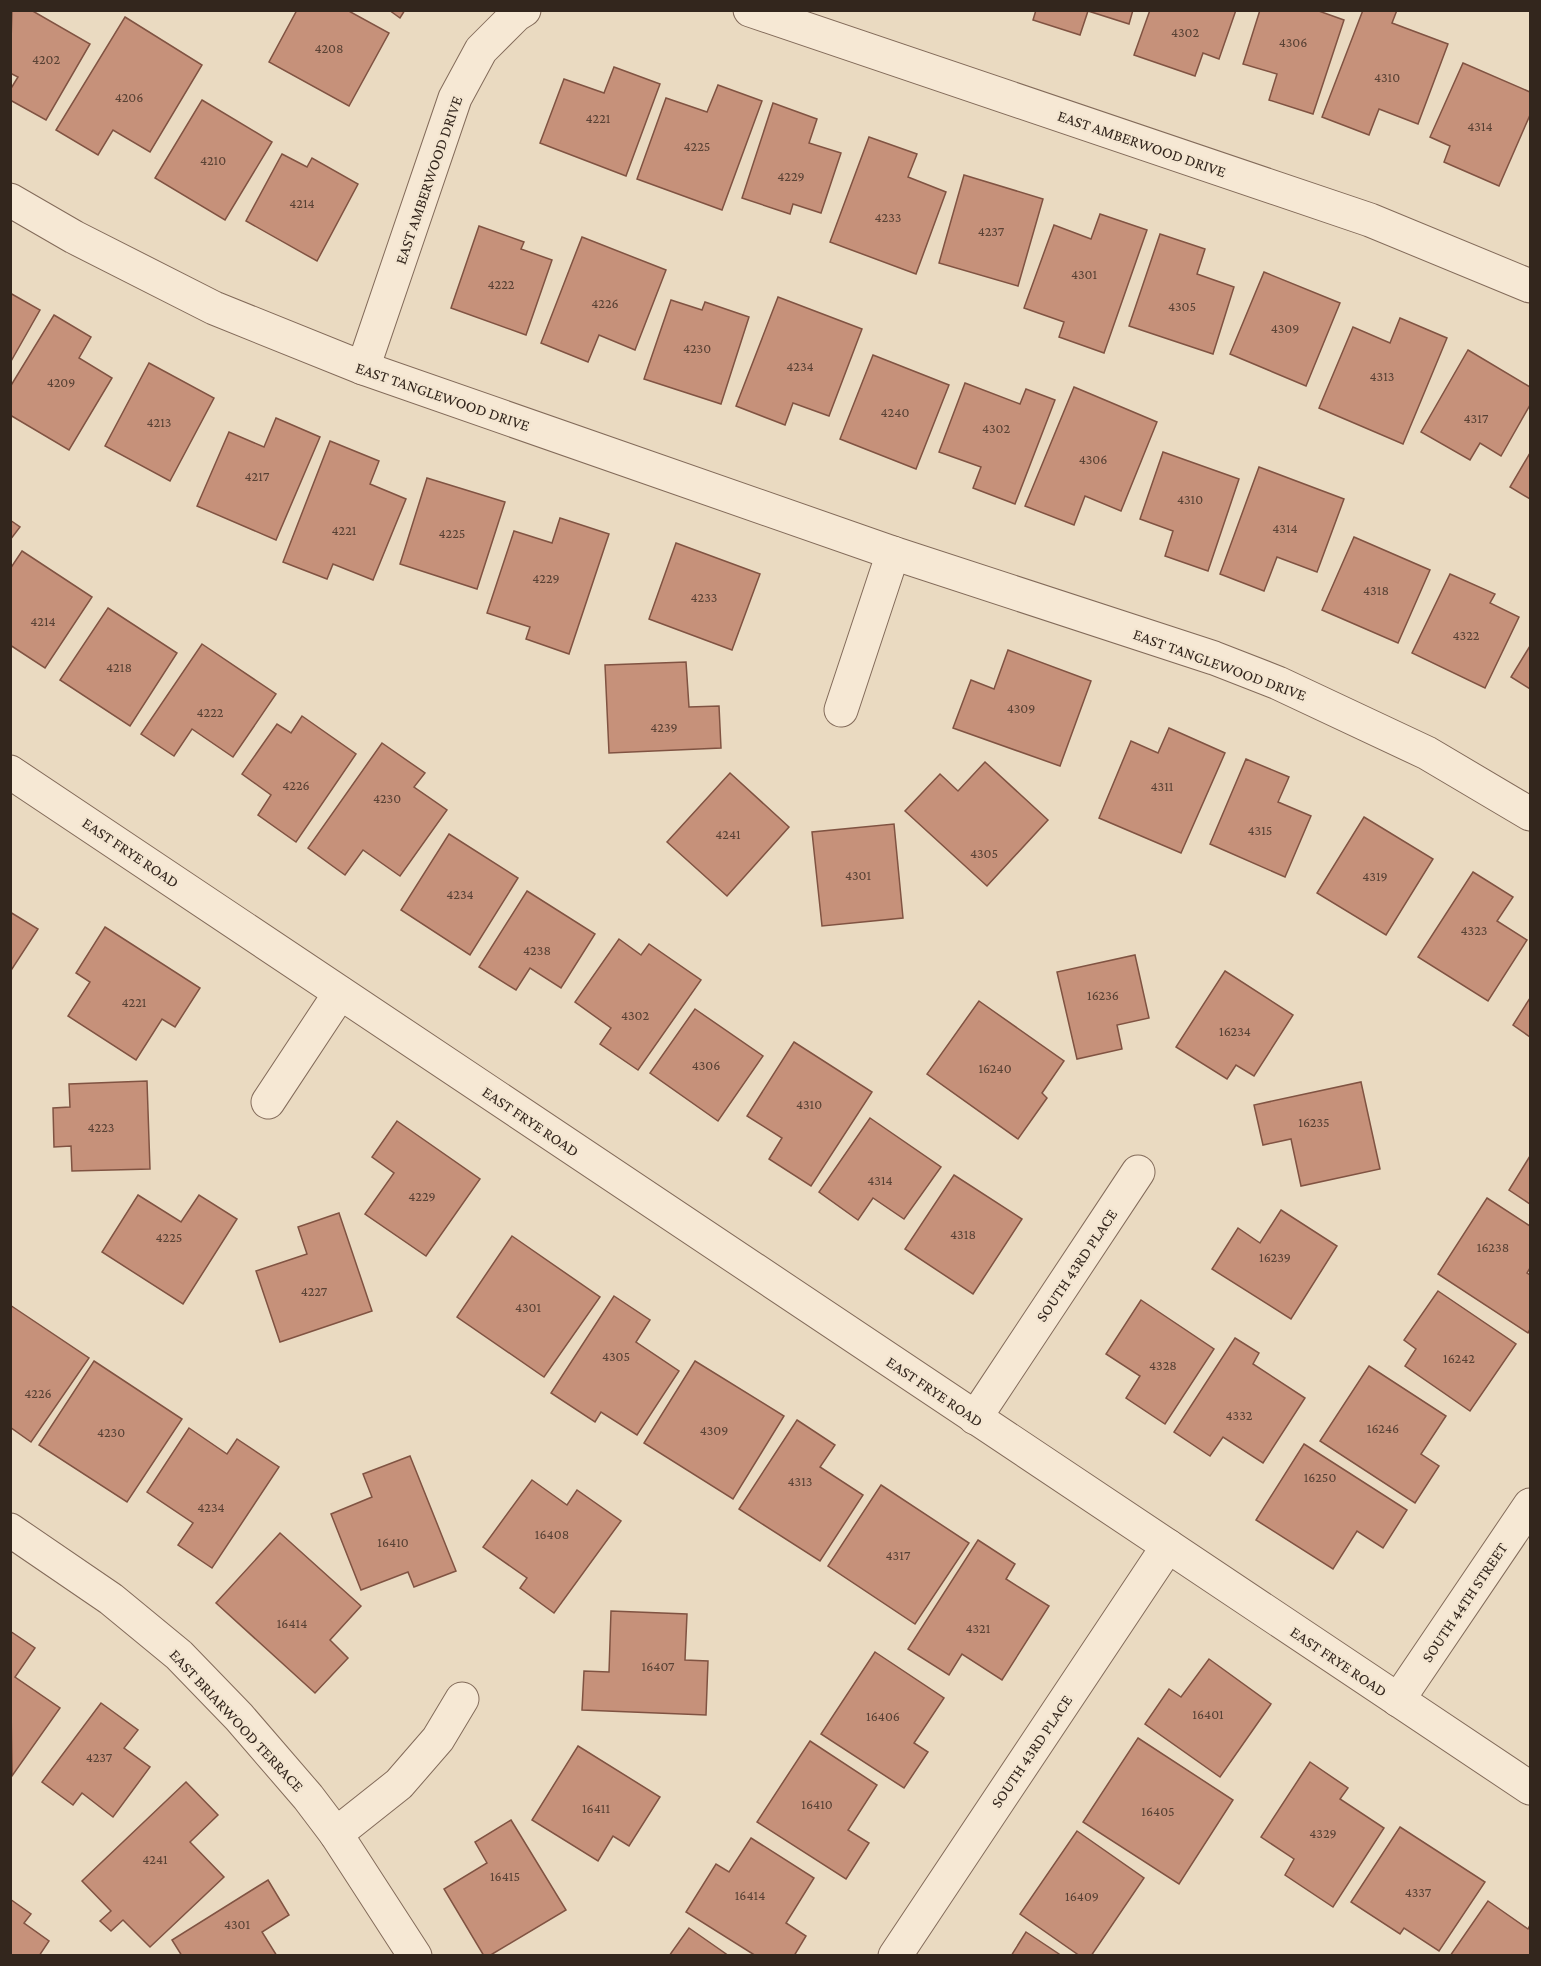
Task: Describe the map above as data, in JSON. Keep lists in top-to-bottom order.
{
  "streets": {
    "street": [
      "EAST AMBERWOOD DRIVE",
      "EAST TANGLEWOOD DRIVE",
      "EAST FRYE ROAD",
      "SOUTH 43RD PLACE",
      "SOUTH 44TH STREET",
      "EAST BRIARWOOD TERRACE"
    ]
  },
  "crossings": [
    ["EAST AMBERWOOD DRIVE", "EAST TANGLEWOOD DRIVE"],
    ["EAST FRYE ROAD", "SOUTH 43RD PLACE"],
    ["EAST FRYE ROAD", "SOUTH 44TH STREET"]
  ],
  "house_numbers": [
    "4302",
    "4306",
    "4208",
    "4202",
    "4310",
    "4206",
    "4221",
    "4314",
    "4225",
    "4210",
    "4229",
    "4214",
    "4233",
    "4237",
    "4301",
    "4222",
    "4226",
    "4305",
    "4309",
    "4230",
    "4234",
    "4313",
    "4209",
    "4240",
    "4317",
    "4213",
    "4302",
    "4306",
    "4217",
    "4310",
    "4314",
    "4221",
    "4225",
    "4229",
    "4318",
    "4233",
    "4214",
    "4322",
    "4218",
    "4309",
    "4222",
    "4239",
    "4226",
    "4311",
    "4230",
    "4315",
    "4241",
    "4305",
    "4301",
    "4319",
    "4234",
    "4323",
    "4238",
    "16236",
    "4221",
    "4302",
    "16234",
    "4306",
    "16240",
    "4310",
    "16235",
    "4223",
    "4314",
    "4229",
    "4318",
    "4225",
    "16238",
    "16239",
    "4227",
    "4301",
    "4305",
    "16242",
    "4328",
    "4226",
    "4332",
    "16246",
    "4309",
    "4230",
    "16250",
    "4313",
    "4234",
    "16408",
    "16410",
    "4317",
    "16414",
    "4321",
    "16407",
    "16401",
    "16406",
    "4237",
    "16410",
    "16411",
    "16405",
    "4329",
    "4241",
    "16415",
    "4337",
    "16414",
    "16409",
    "4301"
  ]
}
